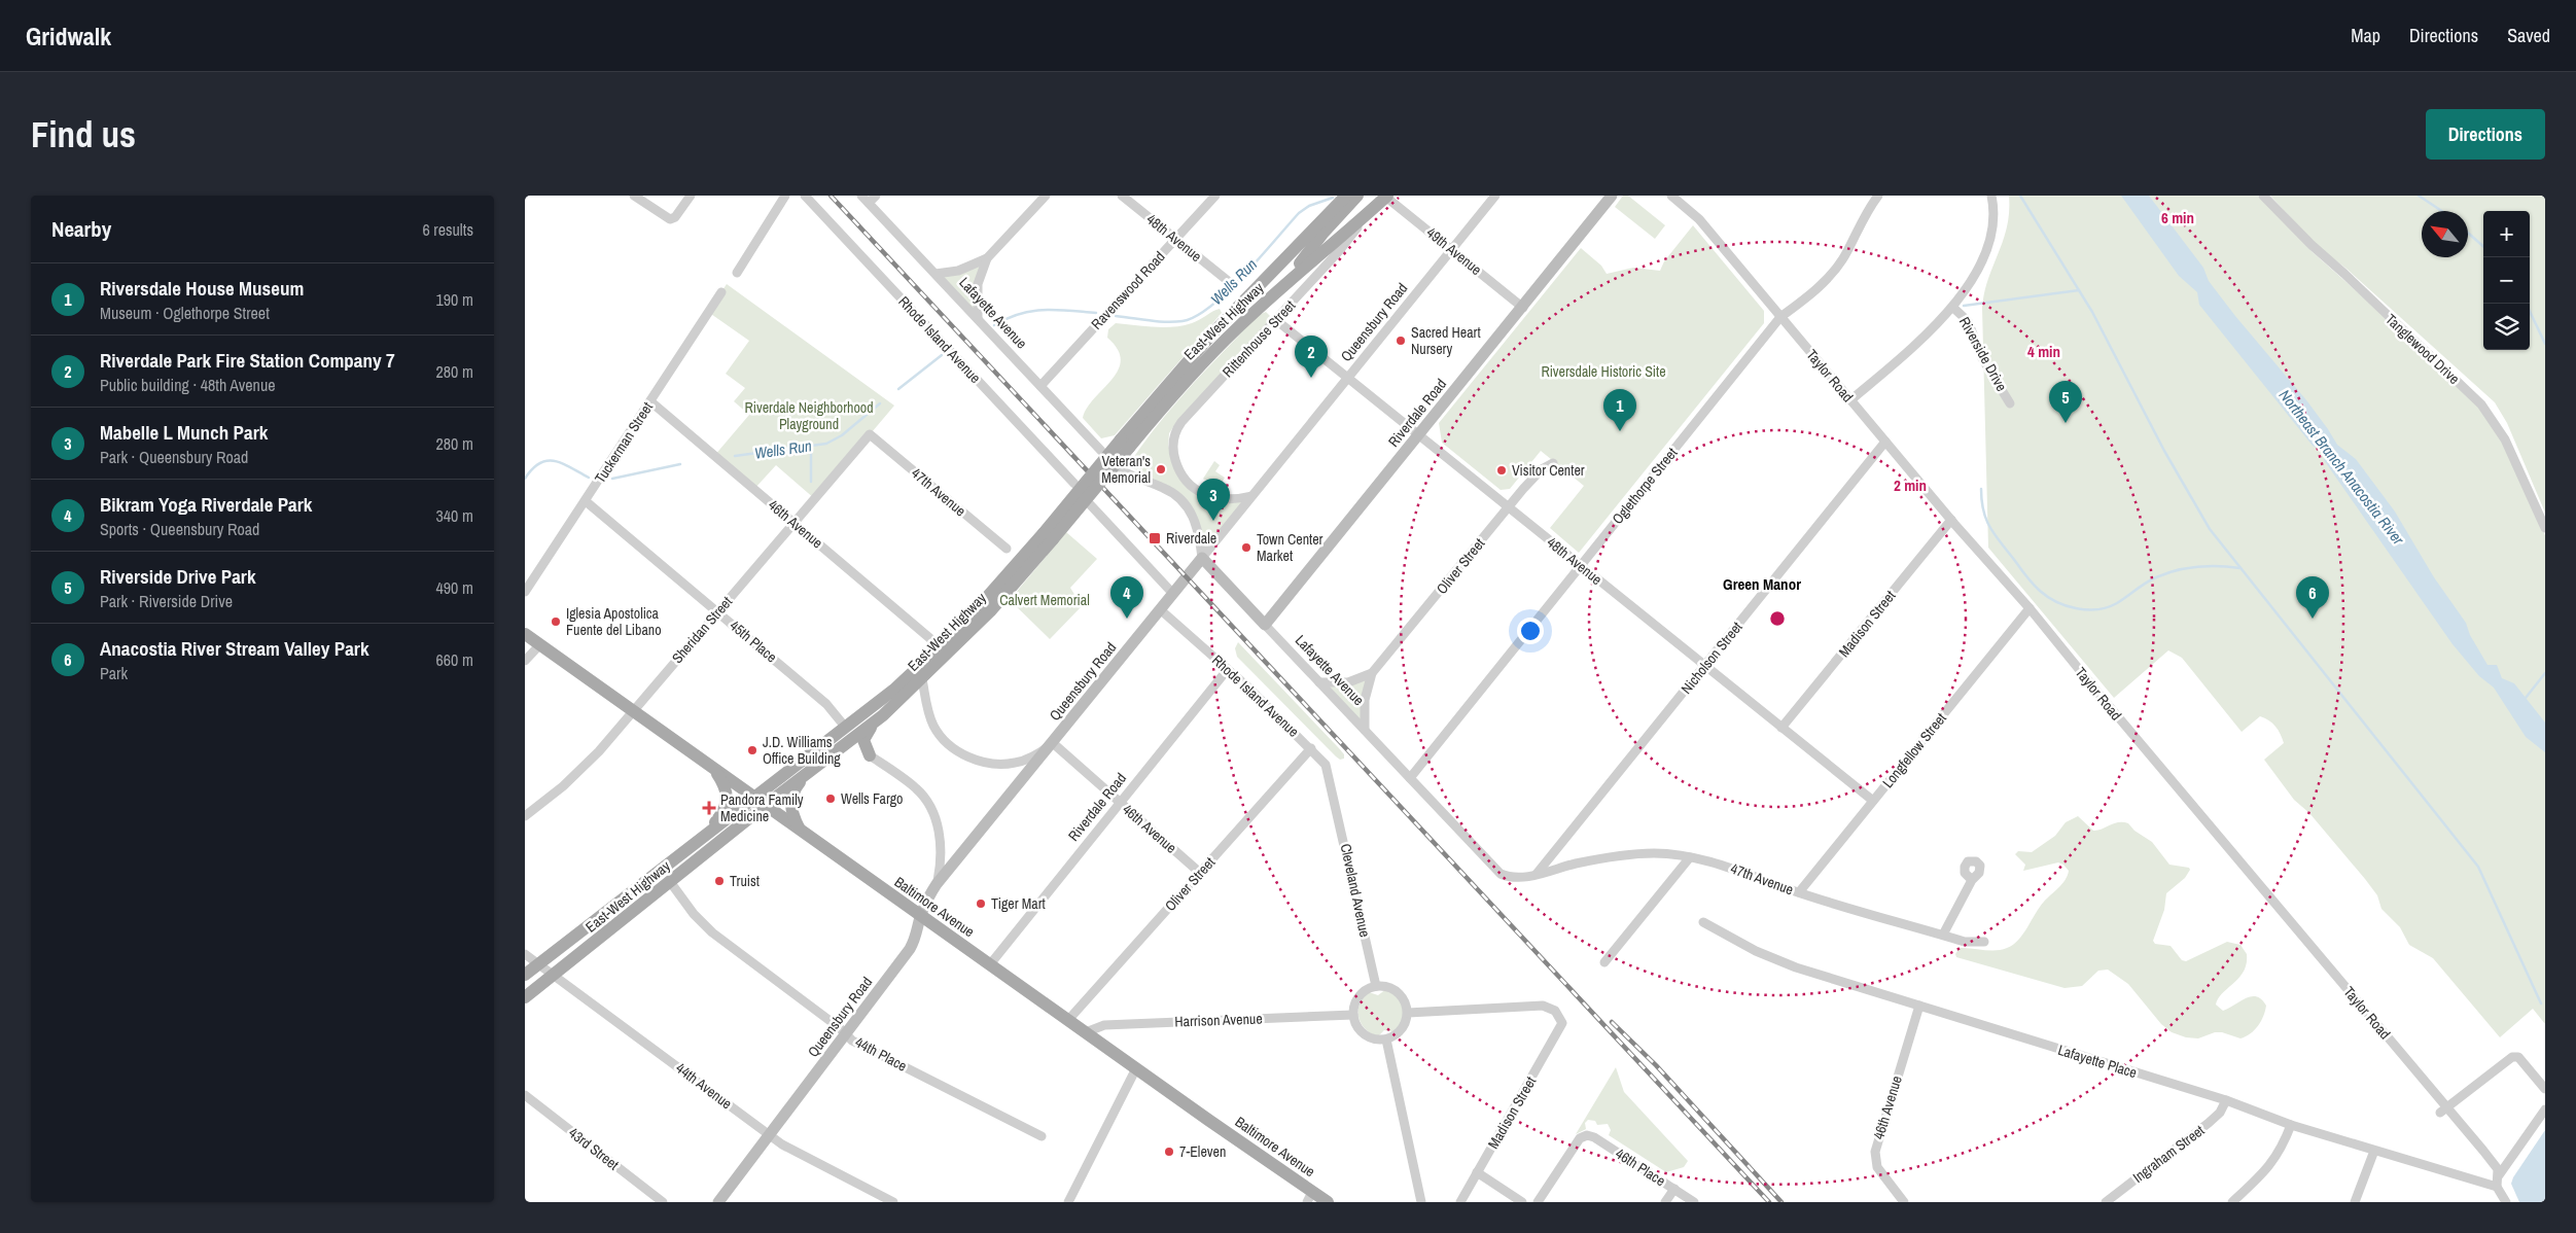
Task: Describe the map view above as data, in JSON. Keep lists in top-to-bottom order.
{
  "streets": {
    "main road": ["East-West Highway", "Baltimore Avenue"],
    "street": [
      "48th Avenue",
      "49th Avenue",
      "Ravenswood Road",
      "Lafayette Avenue",
      "Queensbury Road",
      "Rittenhouse Street",
      "Rhode Island Avenue",
      "Tanglewood Drive",
      "Riverside Drive",
      "Taylor Road",
      "Riverdale Road",
      "Tuckerman Street",
      "Oglethorpe Street",
      "47th Avenue",
      "46th Avenue",
      "Oliver Street",
      "Madison Street",
      "Sheridan Street",
      "45th Place",
      "Nicholson Street",
      "Longfellow Street",
      "Cleveland Avenue",
      "Harrison Avenue",
      "44th Place",
      "Lafayette Place",
      "44th Avenue",
      "43rd Street",
      "Ingraham Street",
      "46th Place"
    ]
  },
  "crossings": [
    ["48th Avenue", "Ravenswood Road"],
    ["48th Avenue", "Queensbury Road"],
    ["48th Avenue", "Rittenhouse Street"],
    ["48th Avenue", "Riverdale Road"],
    ["48th Avenue", "Oglethorpe Street"],
    ["48th Avenue", "Oliver Street"],
    ["48th Avenue", "Madison Street"],
    ["48th Avenue", "Nicholson Street"],
    ["48th Avenue", "Longfellow Street"],
    ["49th Avenue", "East-West Highway"],
    ["49th Avenue", "Queensbury Road"],
    ["49th Avenue", "Riverdale Road"],
    ["Ravenswood Road", "Lafayette Avenue"],
    ["Lafayette Avenue", "Queensbury Road"],
    ["Lafayette Avenue", "Riverdale Road"],
    ["Lafayette Avenue", "Oglethorpe Street"],
    ["Lafayette Avenue", "47th Avenue"],
    ["Lafayette Avenue", "Oliver Street"],
    ["Lafayette Avenue", "Nicholson Street"],
    ["East-West Highway", "Rittenhouse Street"],
    ["East-West Highway", "46th Avenue"],
    ["East-West Highway", "45th Place"],
    ["East-West Highway", "Baltimore Avenue"],
    ["East-West Highway", "44th Place"],
    ["East-West Highway", "44th Avenue"],
    ["Queensbury Road", "Rhode Island Avenue"],
    ["Queensbury Road", "46th Avenue"],
    ["Queensbury Road", "Baltimore Avenue"],
    ["Queensbury Road", "44th Place"],
    ["Queensbury Road", "44th Avenue"],
    ["Rhode Island Avenue", "Riverdale Road"],
    ["Rhode Island Avenue", "Oliver Street"],
    ["Rhode Island Avenue", "Cleveland Avenue"],
    ["Taylor Road", "Oglethorpe Street"],
    ["Taylor Road", "Madison Street"],
    ["Taylor Road", "Nicholson Street"],
    ["Taylor Road", "Longfellow Street"],
    ["Riverdale Road", "46th Avenue"],
    ["Riverdale Road", "Baltimore Avenue"],
    ["Tuckerman Street", "46th Avenue"],
    ["Tuckerman Street", "45th Place"],
    ["47th Avenue", "Sheridan Street"],
    ["47th Avenue", "Nicholson Street"],
    ["47th Avenue", "Longfellow Street"],
    ["46th Avenue", "Oliver Street"],
    ["46th Avenue", "Sheridan Street"],
    ["46th Avenue", "Lafayette Place"],
    ["Oliver Street", "Baltimore Avenue"],
    ["Madison Street", "Cleveland Avenue"],
    ["Madison Street", "Harrison Avenue"],
    ["Sheridan Street", "45th Place"],
    ["Sheridan Street", "Baltimore Avenue"],
    ["Cleveland Avenue", "Harrison Avenue"],
    ["Baltimore Avenue", "Harrison Avenue"],
    ["Lafayette Place", "Ingraham Street"]
  ],
  "districts": ["Green Manor"],
  "water": ["Wells Run", "Northeast Branch Anacostia River"],
  "parks": ["Riversdale Historic Site", "Riverdale Neighborhood Playground", "Calvert Memorial"],
  "places": {
    "other": [
      "Sacred Heart Nursery",
      "Veteran's Memorial",
      "Visitor Center",
      "Town Center Market",
      "Iglesia Apostolica Fuente del Libano",
      "J.D. Williams Office Building",
      "Wells Fargo",
      "Truist",
      "Tiger Mart",
      "7-Eleven"
    ],
    "transit": ["Riverdale"],
    "health": ["Pandora Family Medicine"]
  },
  "north": "top left",
  "page": {
    "header": "Gridwalk",
    "nav": ["Map", "Directions", "Saved"],
    "buttons": "Directions",
    "title": "Find us",
    "heading": ["Nearby", "6 results"],
    "map_buttons": ["+", "−"],
    "list": [
      {
        "mark": "1",
        "name": "Riversdale House Museum",
        "note": "Museum · Oglethorpe Street",
        "value": "190 m"
      },
      {
        "mark": "2",
        "name": "Riverdale Park Fire Station Company 7",
        "note": "Public building · 48th Avenue",
        "value": "280 m"
      },
      {
        "mark": "3",
        "name": "Mabelle L Munch Park",
        "note": "Park · Queensbury Road",
        "value": "280 m"
      },
      {
        "mark": "4",
        "name": "Bikram Yoga Riverdale Park",
        "note": "Sports · Queensbury Road",
        "value": "340 m"
      },
      {
        "mark": "5",
        "name": "Riverside Drive Park",
        "note": "Park · Riverside Drive",
        "value": "490 m"
      },
      {
        "mark": "6",
        "name": "Anacostia River Stream Valley Park",
        "note": "Park",
        "value": "660 m"
      }
    ],
    "pins": [
      "2",
      "5",
      "1",
      "3",
      "4",
      "6"
    ]
  },
  "rings": ["6 min", "4 min", "2 min"]
}
